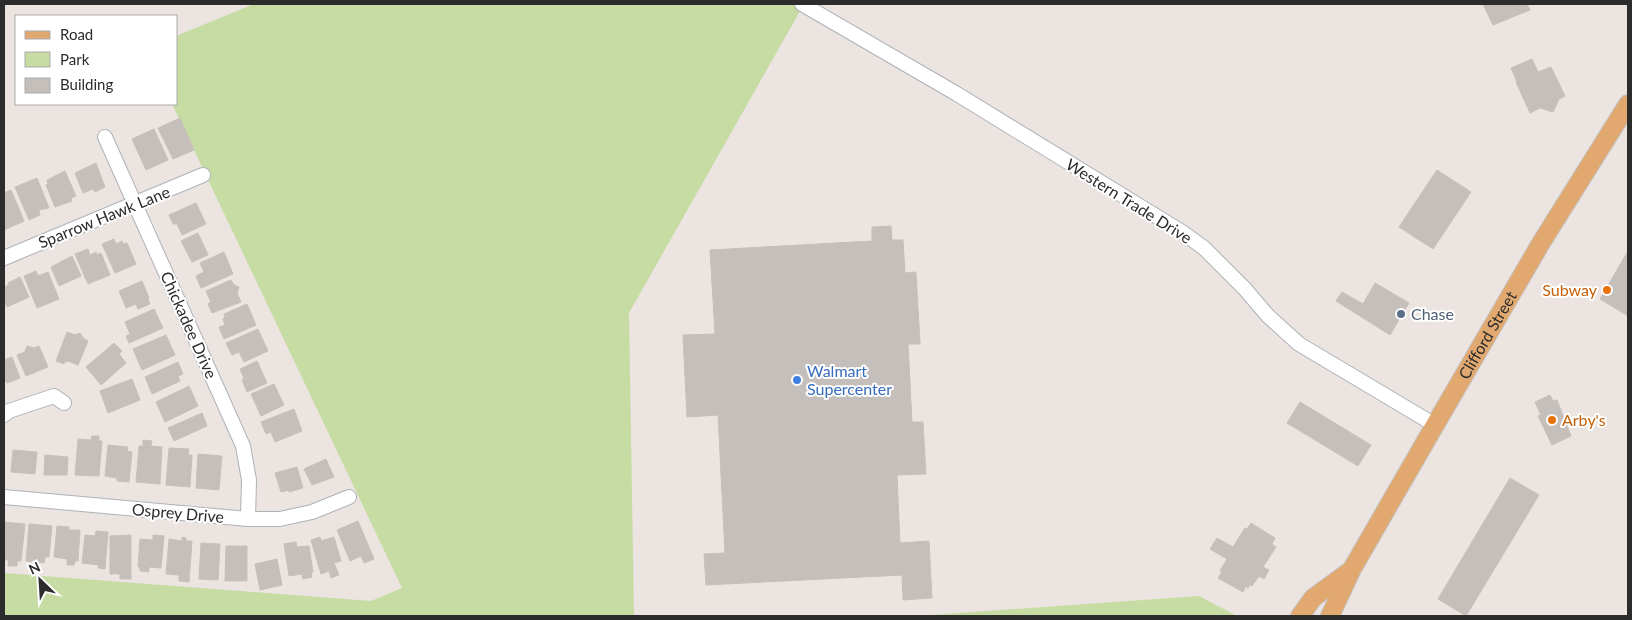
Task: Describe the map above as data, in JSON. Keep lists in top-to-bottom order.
{
  "streets": {
    "main road": ["Clifford Street"],
    "street": [
      "Western Trade Drive",
      "Sparrow Hawk Lane",
      "Chickadee Drive",
      "Osprey Drive"
    ]
  },
  "crossings": [
    ["Western Trade Drive", "Clifford Street"],
    ["Sparrow Hawk Lane", "Chickadee Drive"],
    ["Chickadee Drive", "Osprey Drive"]
  ],
  "places": [
    "Subway",
    "Chase",
    "Walmart Supercenter",
    "Arby's"
  ],
  "legend": ["Road", "Park", "Building"],
  "north": "top left"
}
